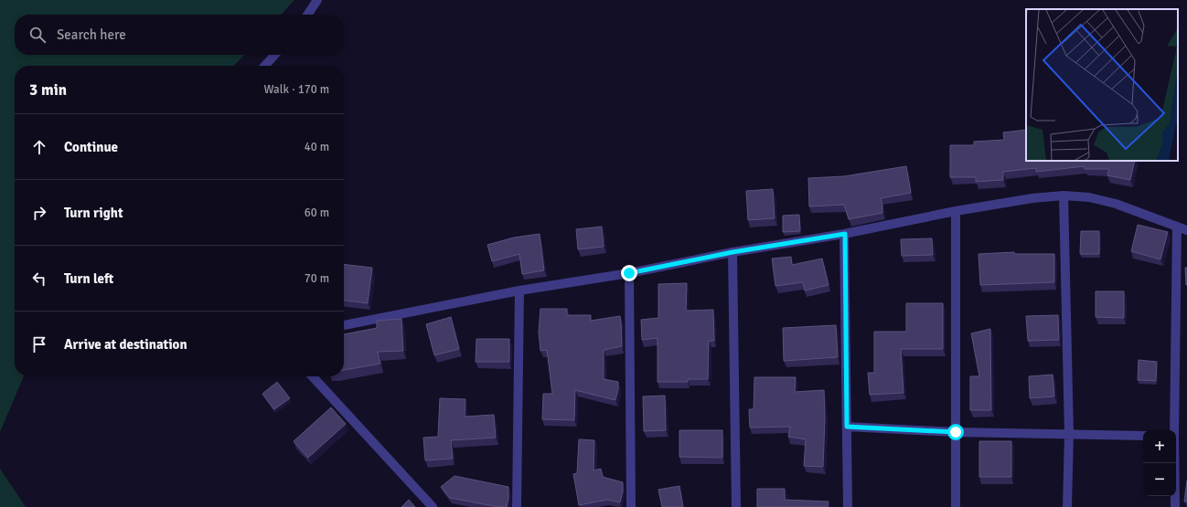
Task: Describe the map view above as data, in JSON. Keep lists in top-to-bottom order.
{
  "page": {
    "search": "Search here",
    "heading": ["3 min", "Walk · 170 m"],
    "list": [
      ["Continue", "40 m"],
      ["Turn right", "60 m"],
      ["Turn left", "70 m"],
      "Arrive at destination"
    ],
    "map_buttons": ["+", "−"]
  }
}
